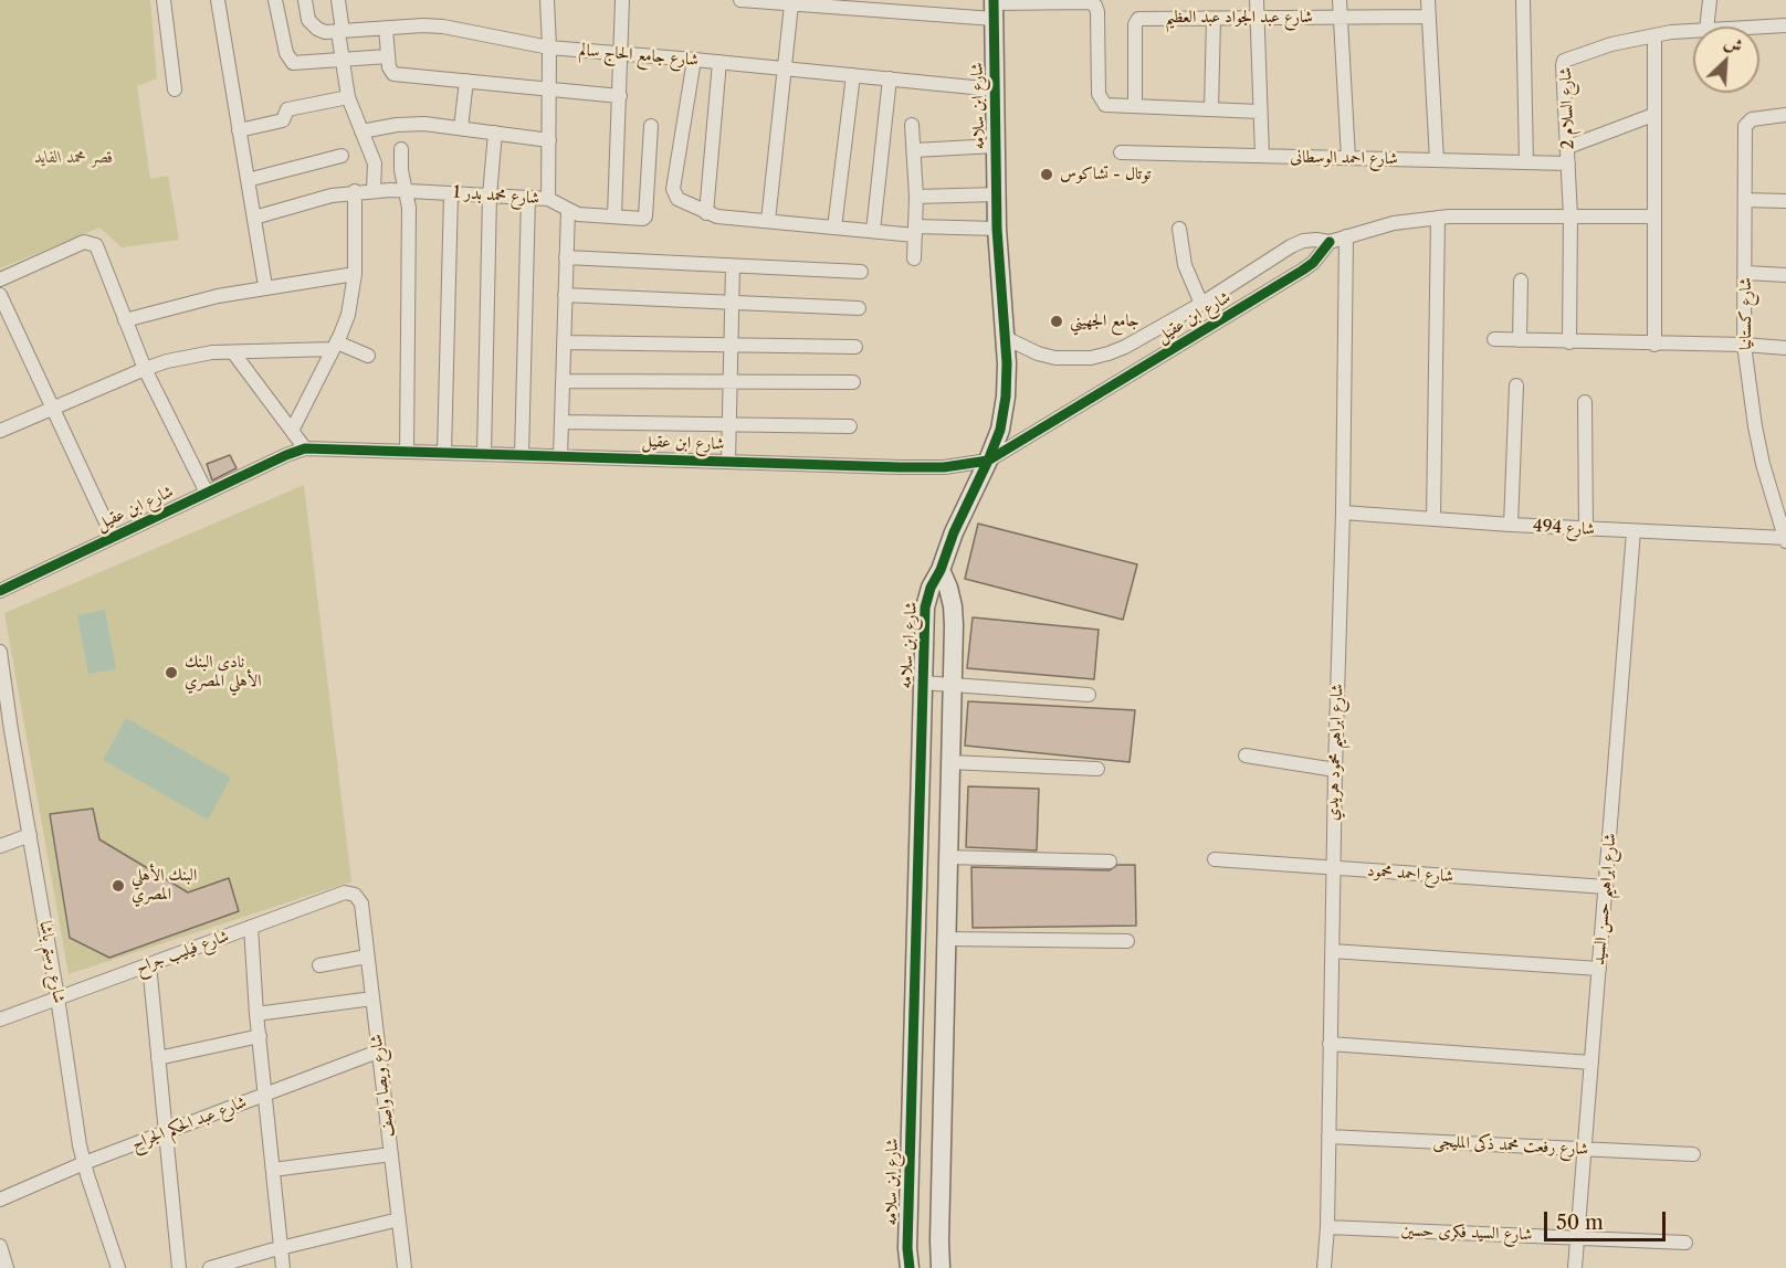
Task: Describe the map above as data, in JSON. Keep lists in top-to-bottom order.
{
  "streets": {
    "street": [
      "شارع عبد الجواد عبد العظيم",
      "شارع جامع الحاج سالم",
      "شارع ابن سلامه",
      "شارع السلام 2",
      "شارع احمد الوسطانى",
      "شارع محمد بدر 1",
      "شارع كستانيا",
      "شارع ابن عقيل",
      "شارع 494",
      "شارع ابراهيم محمود هريدي",
      "شارع احمد محمود",
      "شارع ابراهيم حسن السيد",
      "شارع فيليب جراح",
      "شارع رستم باشا",
      "شارع ويصا واصف",
      "شارع عبد الحكم الجراح",
      "شارع رفعت محمد ذكى المليجى",
      "شارع السيد فكرى حسين"
    ]
  },
  "crossings": [
    ["شارع جامع الحاج سالم", "شارع ابن سلامه"],
    ["شارع ابن سلامه", "شارع ابن عقيل"],
    ["شارع السلام 2", "شارع احمد الوسطانى"],
    ["شارع السلام 2", "شارع ابن عقيل"],
    ["شارع كستانيا", "شارع 494"],
    ["شارع ابن عقيل", "شارع ابراهيم محمود هريدي"],
    ["شارع 494", "شارع ابراهيم محمود هريدي"],
    ["شارع 494", "شارع ابراهيم حسن السيد"],
    ["شارع ابراهيم محمود هريدي", "شارع احمد محمود"],
    ["شارع ابراهيم محمود هريدي", "شارع رفعت محمد ذكى المليجى"],
    ["شارع ابراهيم محمود هريدي", "شارع السيد فكرى حسين"],
    ["شارع احمد محمود", "شارع ابراهيم حسن السيد"],
    ["شارع ابراهيم حسن السيد", "شارع رفعت محمد ذكى المليجى"],
    ["شارع ابراهيم حسن السيد", "شارع السيد فكرى حسين"],
    ["شارع فيليب جراح", "شارع رستم باشا"],
    ["شارع فيليب جراح", "شارع ويصا واصف"],
    ["شارع رستم باشا", "شارع عبد الحكم الجراح"],
    ["شارع ويصا واصف", "شارع عبد الحكم الجراح"]
  ],
  "parks": ["قصر محمد الفايد"],
  "places": [
    "توتال - تشاكوس",
    "جامع الجهيني",
    "نادي البنك الأهلي المصري",
    "البنك الأهلي المصري"
  ],
  "scale_bar": "50 m",
  "north": "top right"
}
